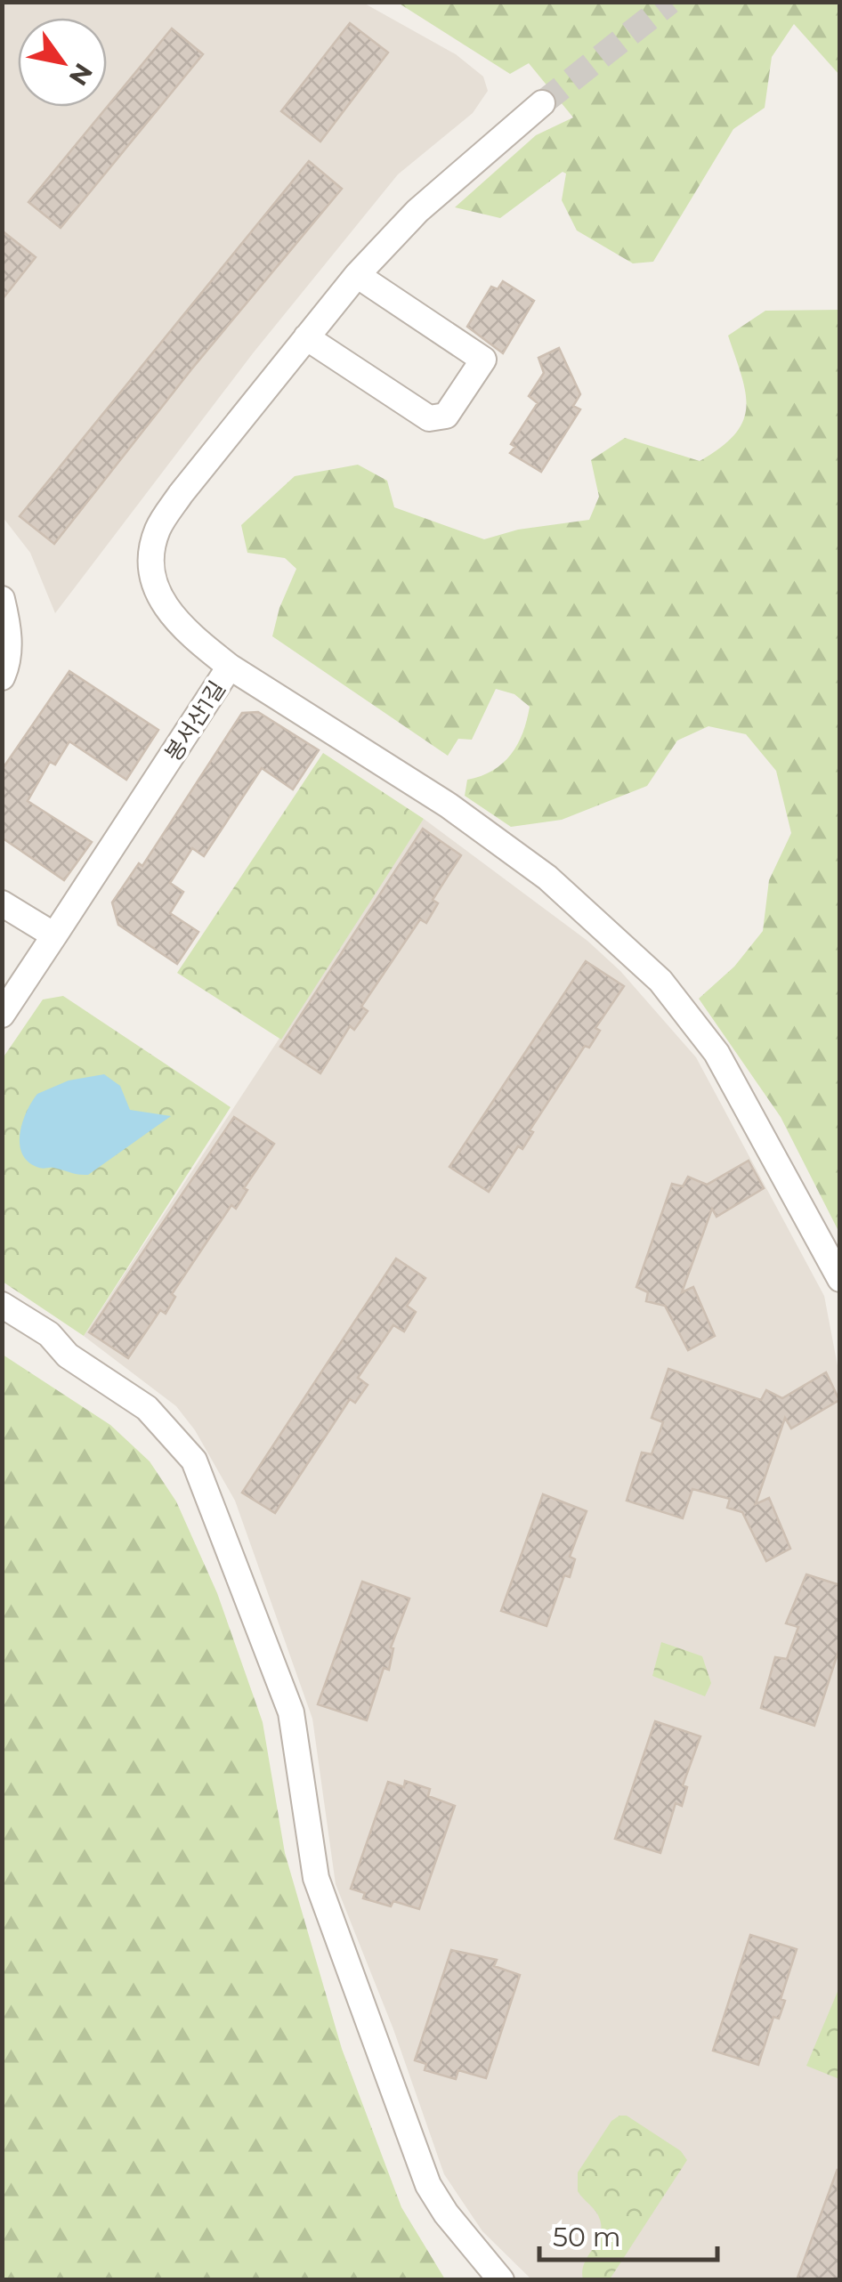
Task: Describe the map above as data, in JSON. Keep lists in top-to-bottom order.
{
  "streets": {
    "street": ["봉서산1길"]
  },
  "scale_bar": "50 m",
  "north": "bottom right"
}
